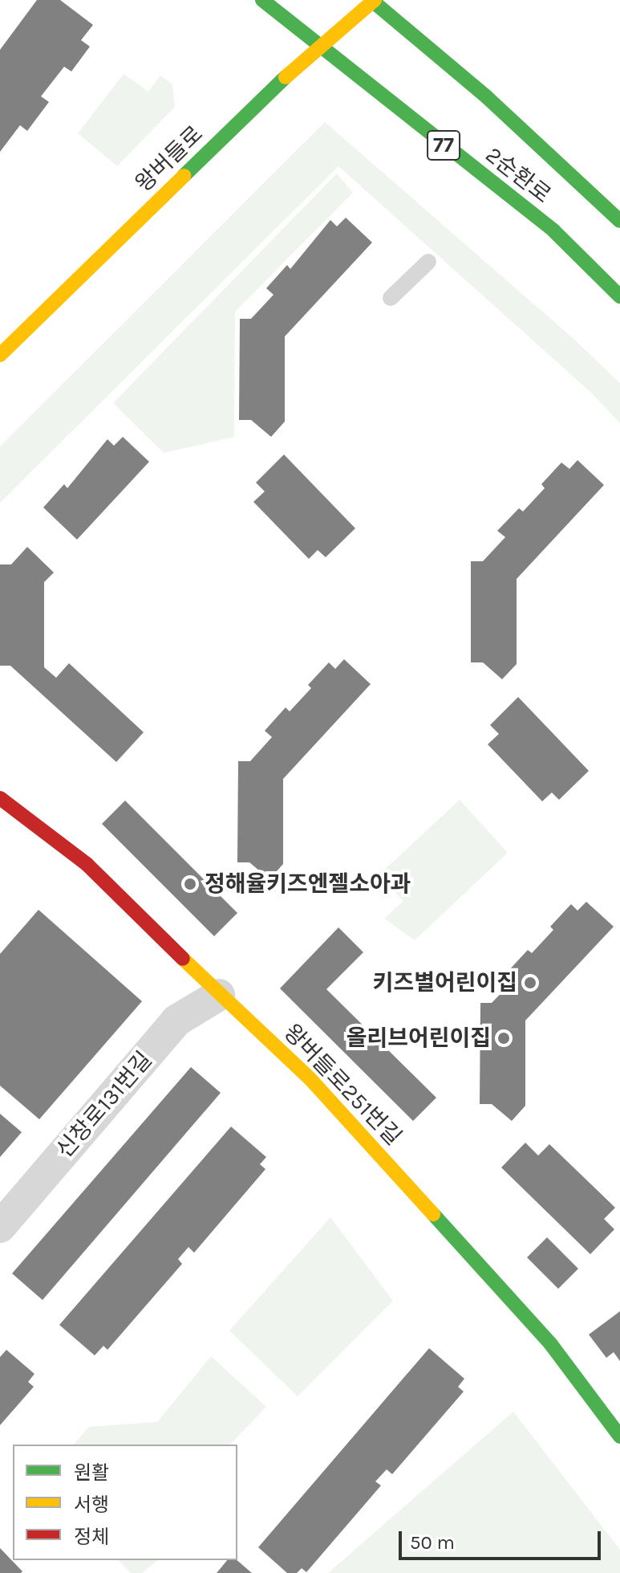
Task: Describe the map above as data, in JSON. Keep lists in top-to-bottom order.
{
  "streets": {
    "main road": [
      "77",
      "왕버들로",
      "2순환로",
      "왕버들로251번길"
    ],
    "street": ["신창로131번길"]
  },
  "crossings": [
    ["왕버들로", "2순환로"],
    ["왕버들로251번길", "신창로131번길"]
  ],
  "places": ["정해율키즈엔젤소아과", "키즈별어린이집", "올리브어린이집"],
  "legend": ["원활", "서행", "정체"],
  "scale_bar": "50 m"
}
